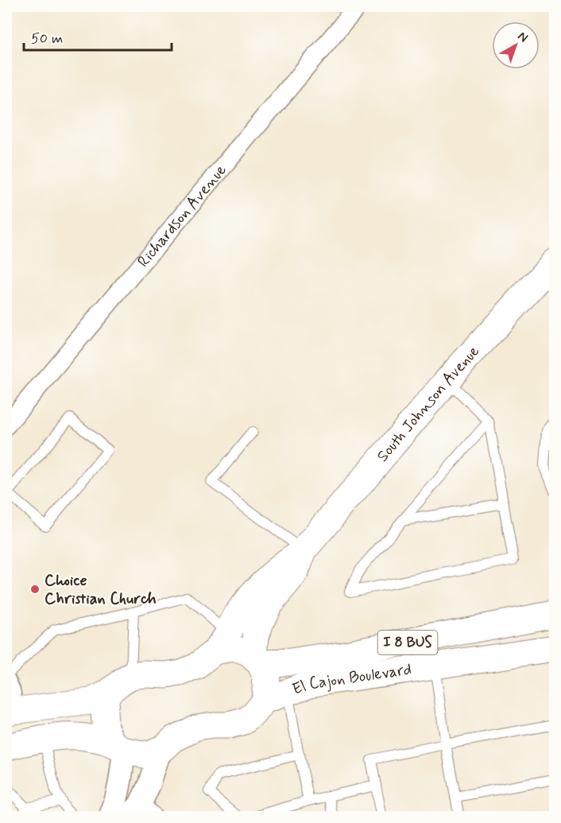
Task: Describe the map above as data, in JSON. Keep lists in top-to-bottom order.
{
  "streets": {
    "main road": ["South Johnson Avenue", "I 8 BUS", "El Cajon Boulevard"],
    "street": ["Richardson Avenue"]
  },
  "crossings": [
    ["South Johnson Avenue", "I 8 BUS"],
    ["South Johnson Avenue", "El Cajon Boulevard"],
    ["I 8 BUS", "El Cajon Boulevard"]
  ],
  "places": ["Choice Christian Church"],
  "scale_bar": "50 m",
  "north": "top right"
}
